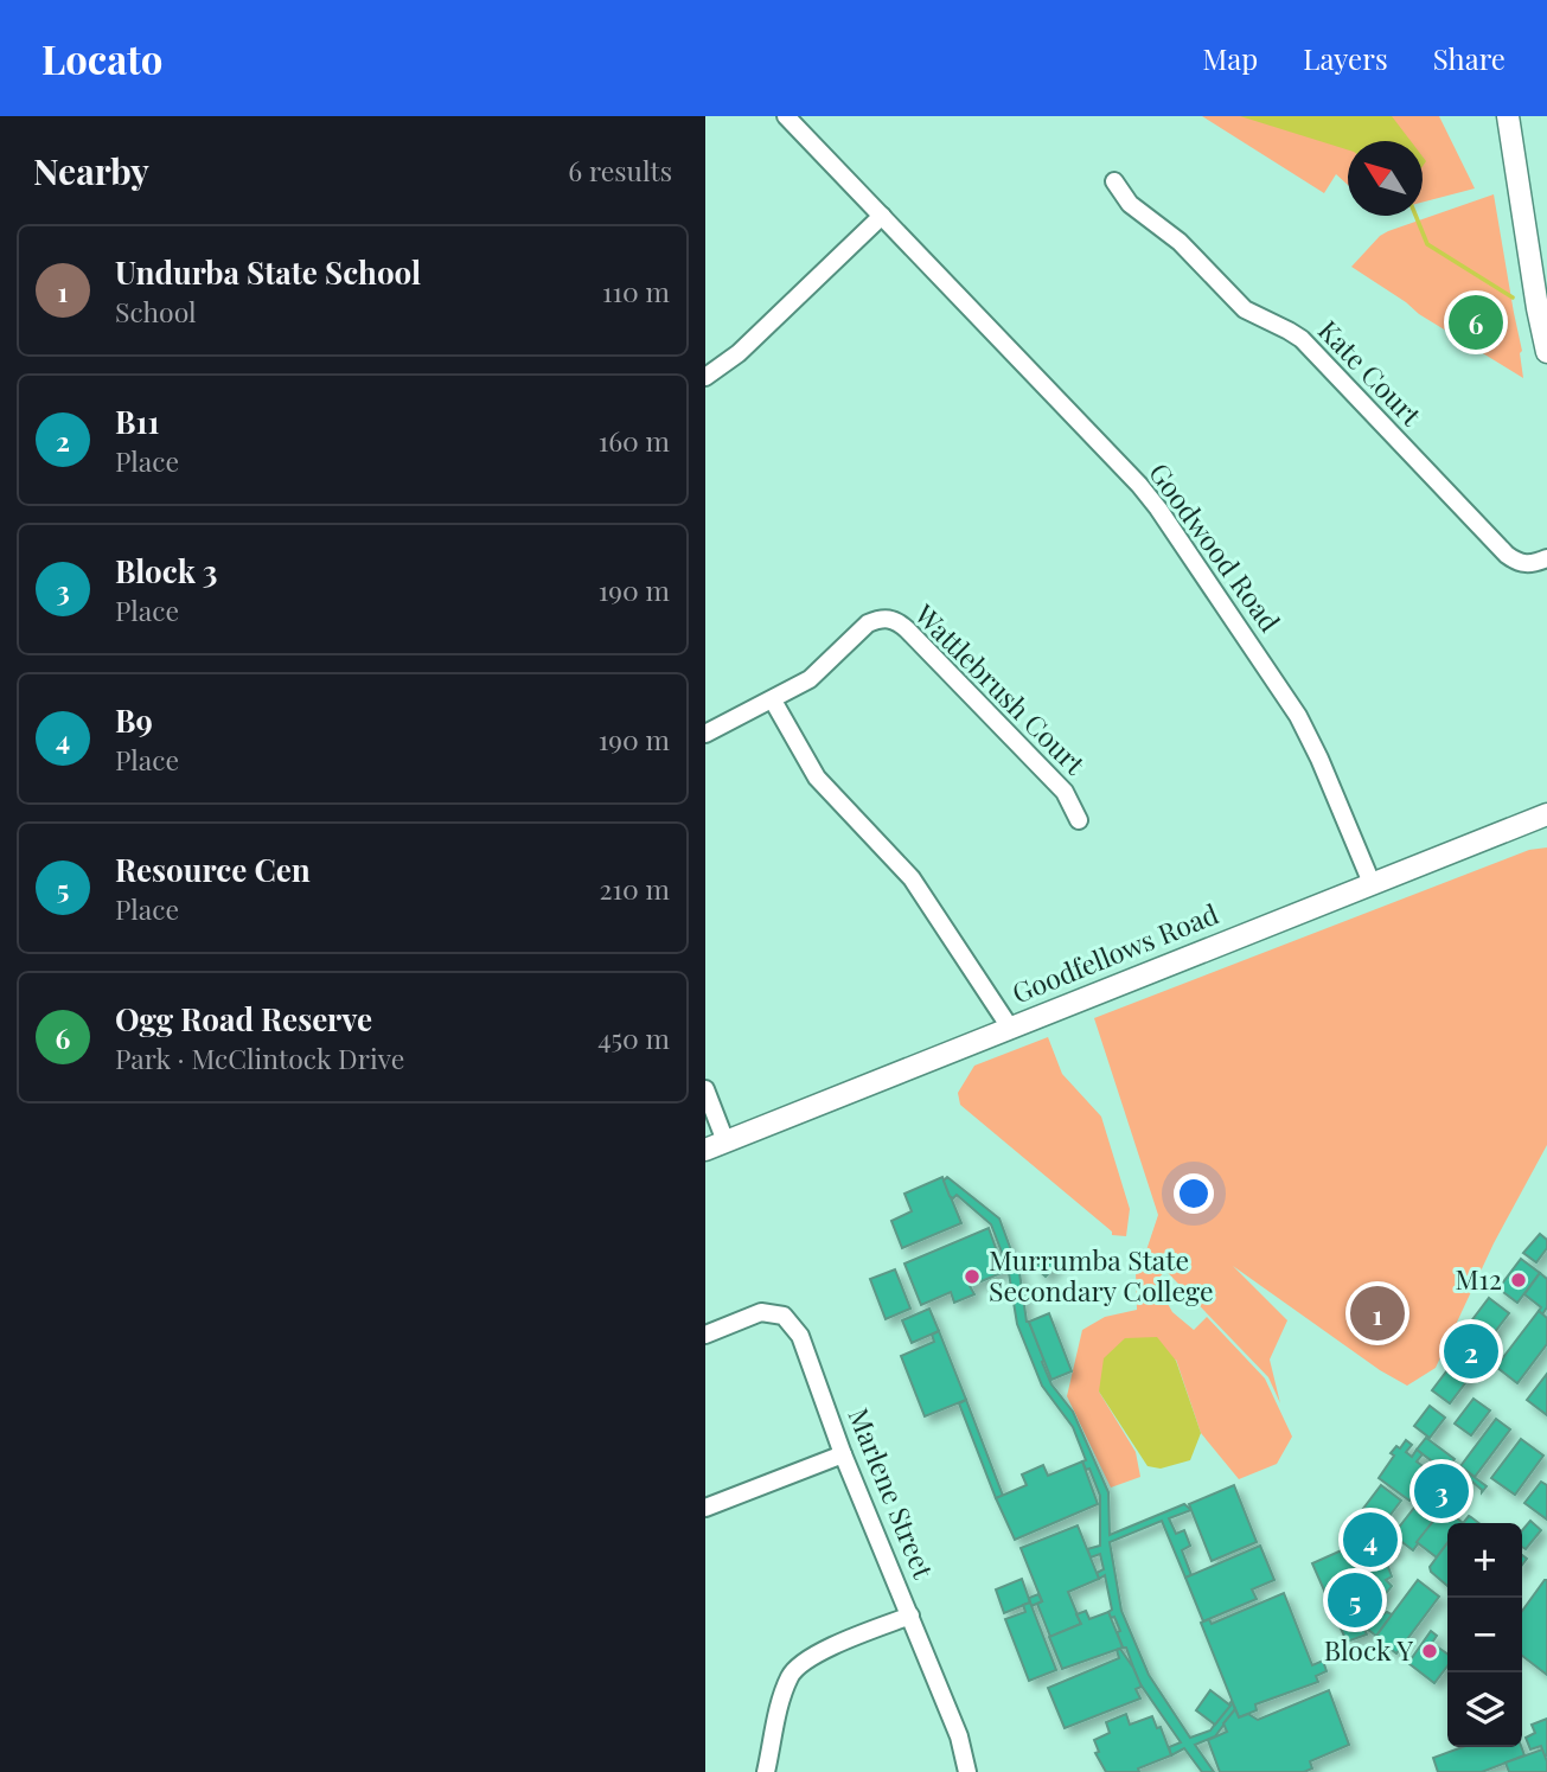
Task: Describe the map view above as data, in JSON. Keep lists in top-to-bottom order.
{
  "streets": {
    "street": [
      "Kate Court",
      "Goodwood Road",
      "Wattlebrush Court",
      "Goodfellows Road",
      "Marlene Street"
    ]
  },
  "crossings": [
    ["Goodwood Road", "Goodfellows Road"]
  ],
  "places": ["Murrumba State Secondary College", "M12", "Block Y"],
  "north": "top left",
  "page": {
    "header": "Locato",
    "nav": ["Map", "Layers", "Share"],
    "heading": ["Nearby", "6 results"],
    "list": [
      {
        "mark": "1",
        "name": "Undurba State School",
        "note": "School",
        "value": "110 m"
      },
      {
        "mark": "2",
        "name": "B11",
        "note": "Place",
        "value": "160 m"
      },
      {
        "mark": "3",
        "name": "Block 3",
        "note": "Place",
        "value": "190 m"
      },
      {
        "mark": "4",
        "name": "B9",
        "note": "Place",
        "value": "190 m"
      },
      {
        "mark": "5",
        "name": "Resource Cen",
        "note": "Place",
        "value": "210 m"
      },
      {
        "mark": "6",
        "name": "Ogg Road Reserve",
        "note": "Park · McClintock Drive",
        "value": "450 m"
      }
    ],
    "pins": [
      "6",
      "1",
      "2",
      "3",
      "4",
      "5"
    ],
    "map_buttons": ["+", "−"]
  }
}
